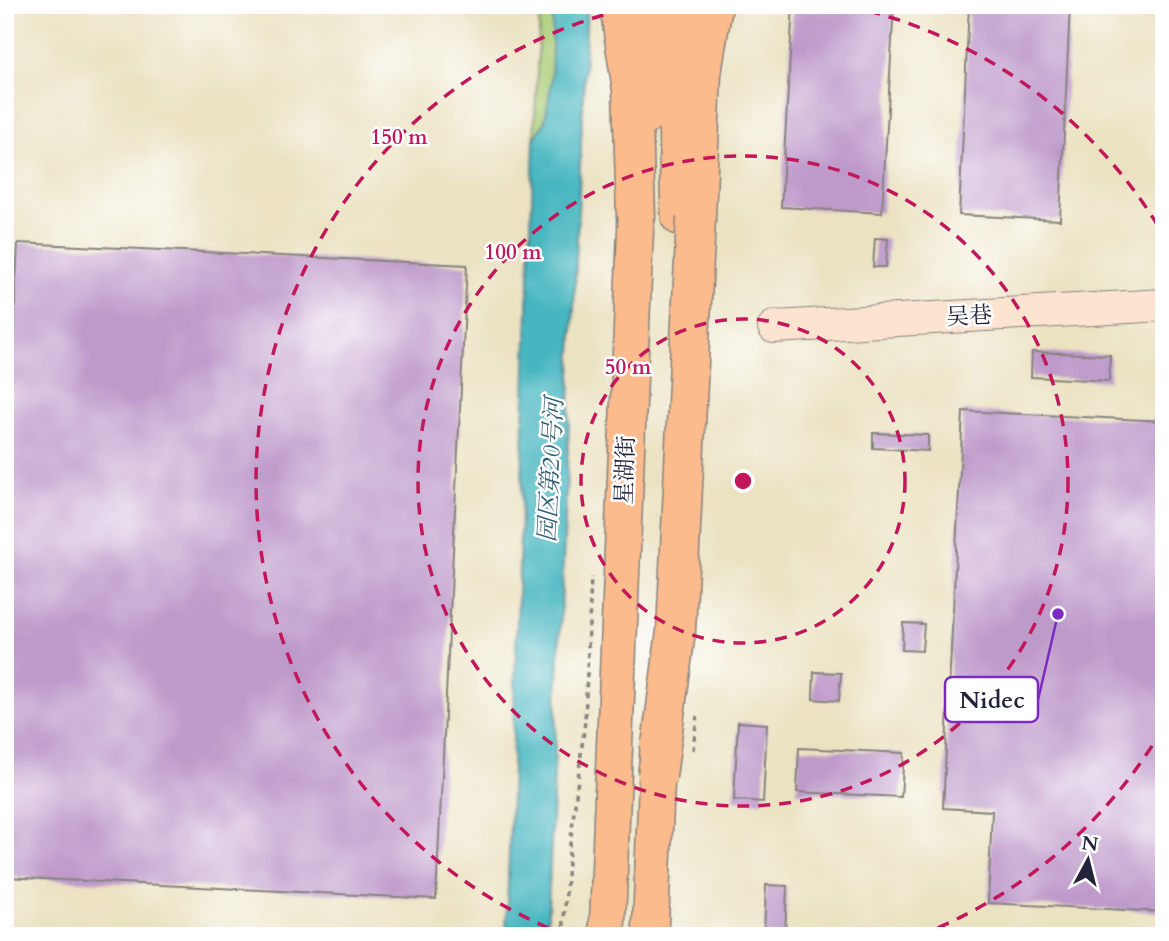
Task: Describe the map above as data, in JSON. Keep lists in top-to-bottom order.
{
  "streets": {
    "main road": ["星湖街"],
    "street": ["吴巷"]
  },
  "water": ["园区第20号河"],
  "places": ["Nidec"],
  "north": "top",
  "rings": ["150 m", "100 m", "50 m"]
}
